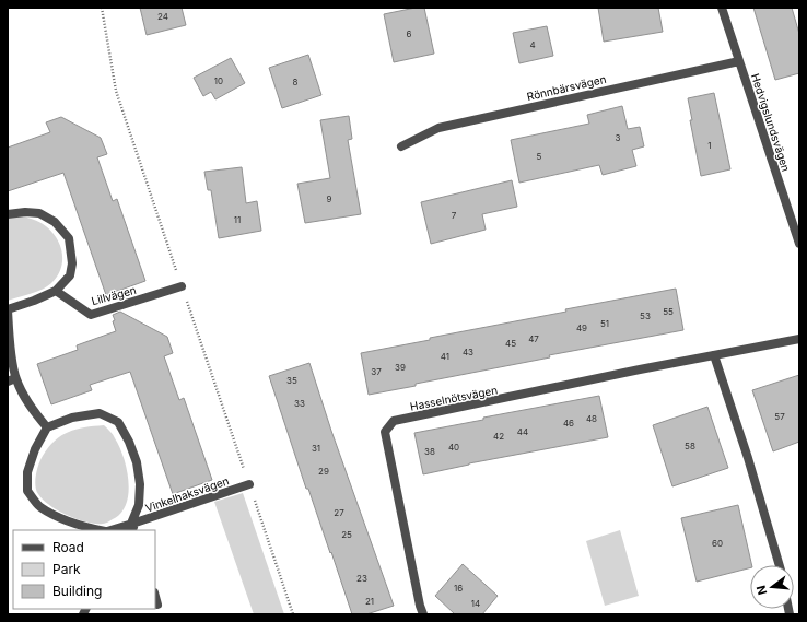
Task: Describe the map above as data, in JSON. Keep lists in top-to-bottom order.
{
  "streets": {
    "street": [
      "Rönnbärsvägen",
      "Hedvigslundsvägen",
      "Lillvägen",
      "Hasselnötsvägen",
      "Vinkelhaksvägen"
    ]
  },
  "crossings": [
    ["Rönnbärsvägen", "Hedvigslundsvägen"]
  ],
  "house_numbers": [
    "24",
    "6",
    "4",
    "10",
    "8",
    "3",
    "1",
    "5",
    "9",
    "7",
    "11",
    "55",
    "53",
    "51",
    "49",
    "47",
    "45",
    "43",
    "41",
    "39",
    "37",
    "35",
    "33",
    "57",
    "48",
    "46",
    "44",
    "42",
    "58",
    "40",
    "31",
    "38",
    "29",
    "27",
    "25",
    "60",
    "23",
    "16",
    "21",
    "14"
  ],
  "legend": ["Road", "Park", "Building"],
  "north": "left"
}
